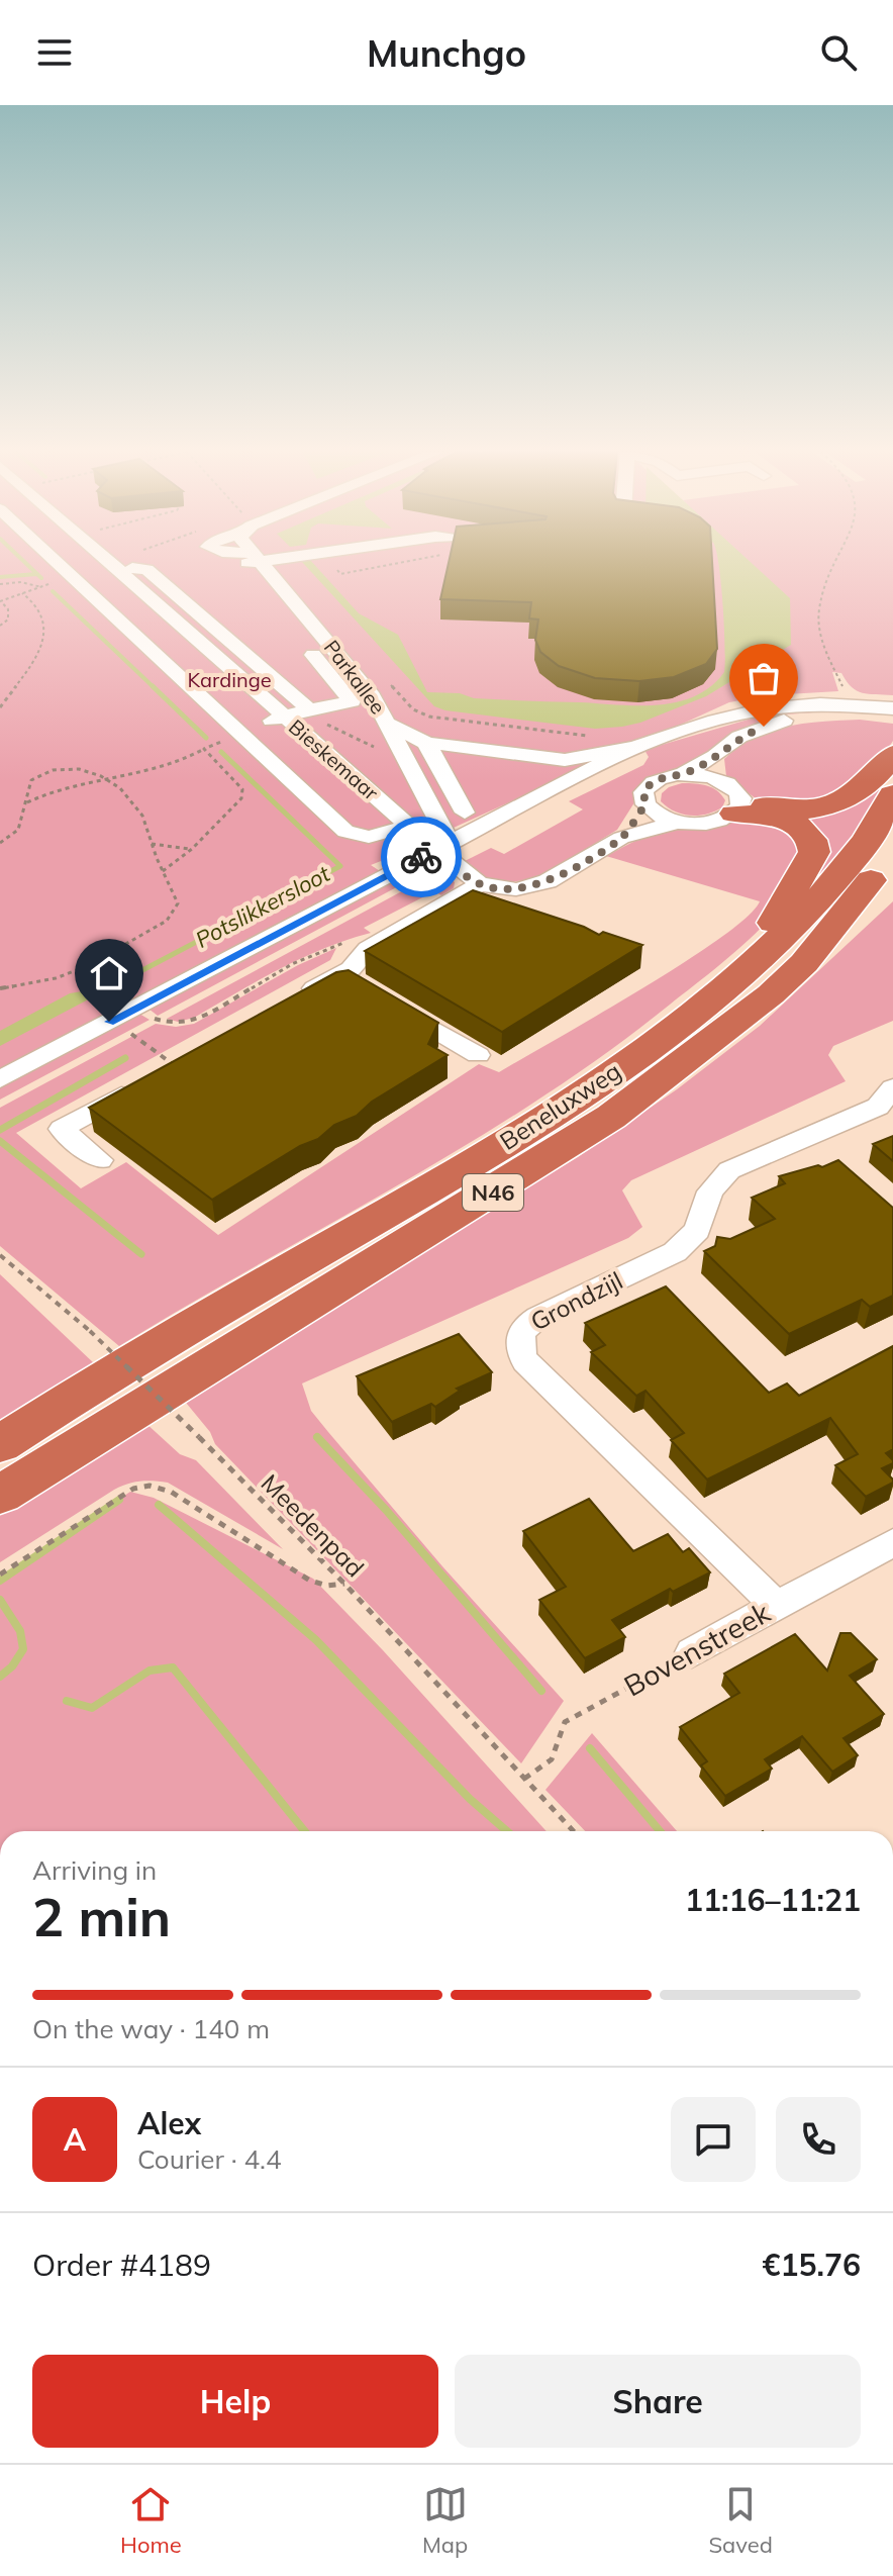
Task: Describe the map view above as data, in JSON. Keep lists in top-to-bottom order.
{
  "streets": {
    "highway": ["Beneluxweg", "N46"],
    "street": [
      "Parkallee",
      "Bieskemaar",
      "Grondzijl",
      "Bovenstreek"
    ],
    "path": ["Meedenpad"]
  },
  "crossings": [
    ["Beneluxweg", "N46"],
    ["Grondzijl", "Bovenstreek"],
    ["Meedenpad", "Bovenstreek"]
  ],
  "water": ["Potslikkersloot"],
  "parks": ["Kardinge"],
  "page": {
    "header": "Munchgo",
    "heading": ["2 min", "Arriving in", "11:16–11:21"],
    "panel": [
      "Alex",
      "Courier · 4.4",
      "Order #4189",
      "€15.76"
    ],
    "bar": "On the way · 140 m",
    "round": "A",
    "buttons": ["Help", "Share"],
    "tabs": ["Home", "Map", "Saved"]
  }
}
